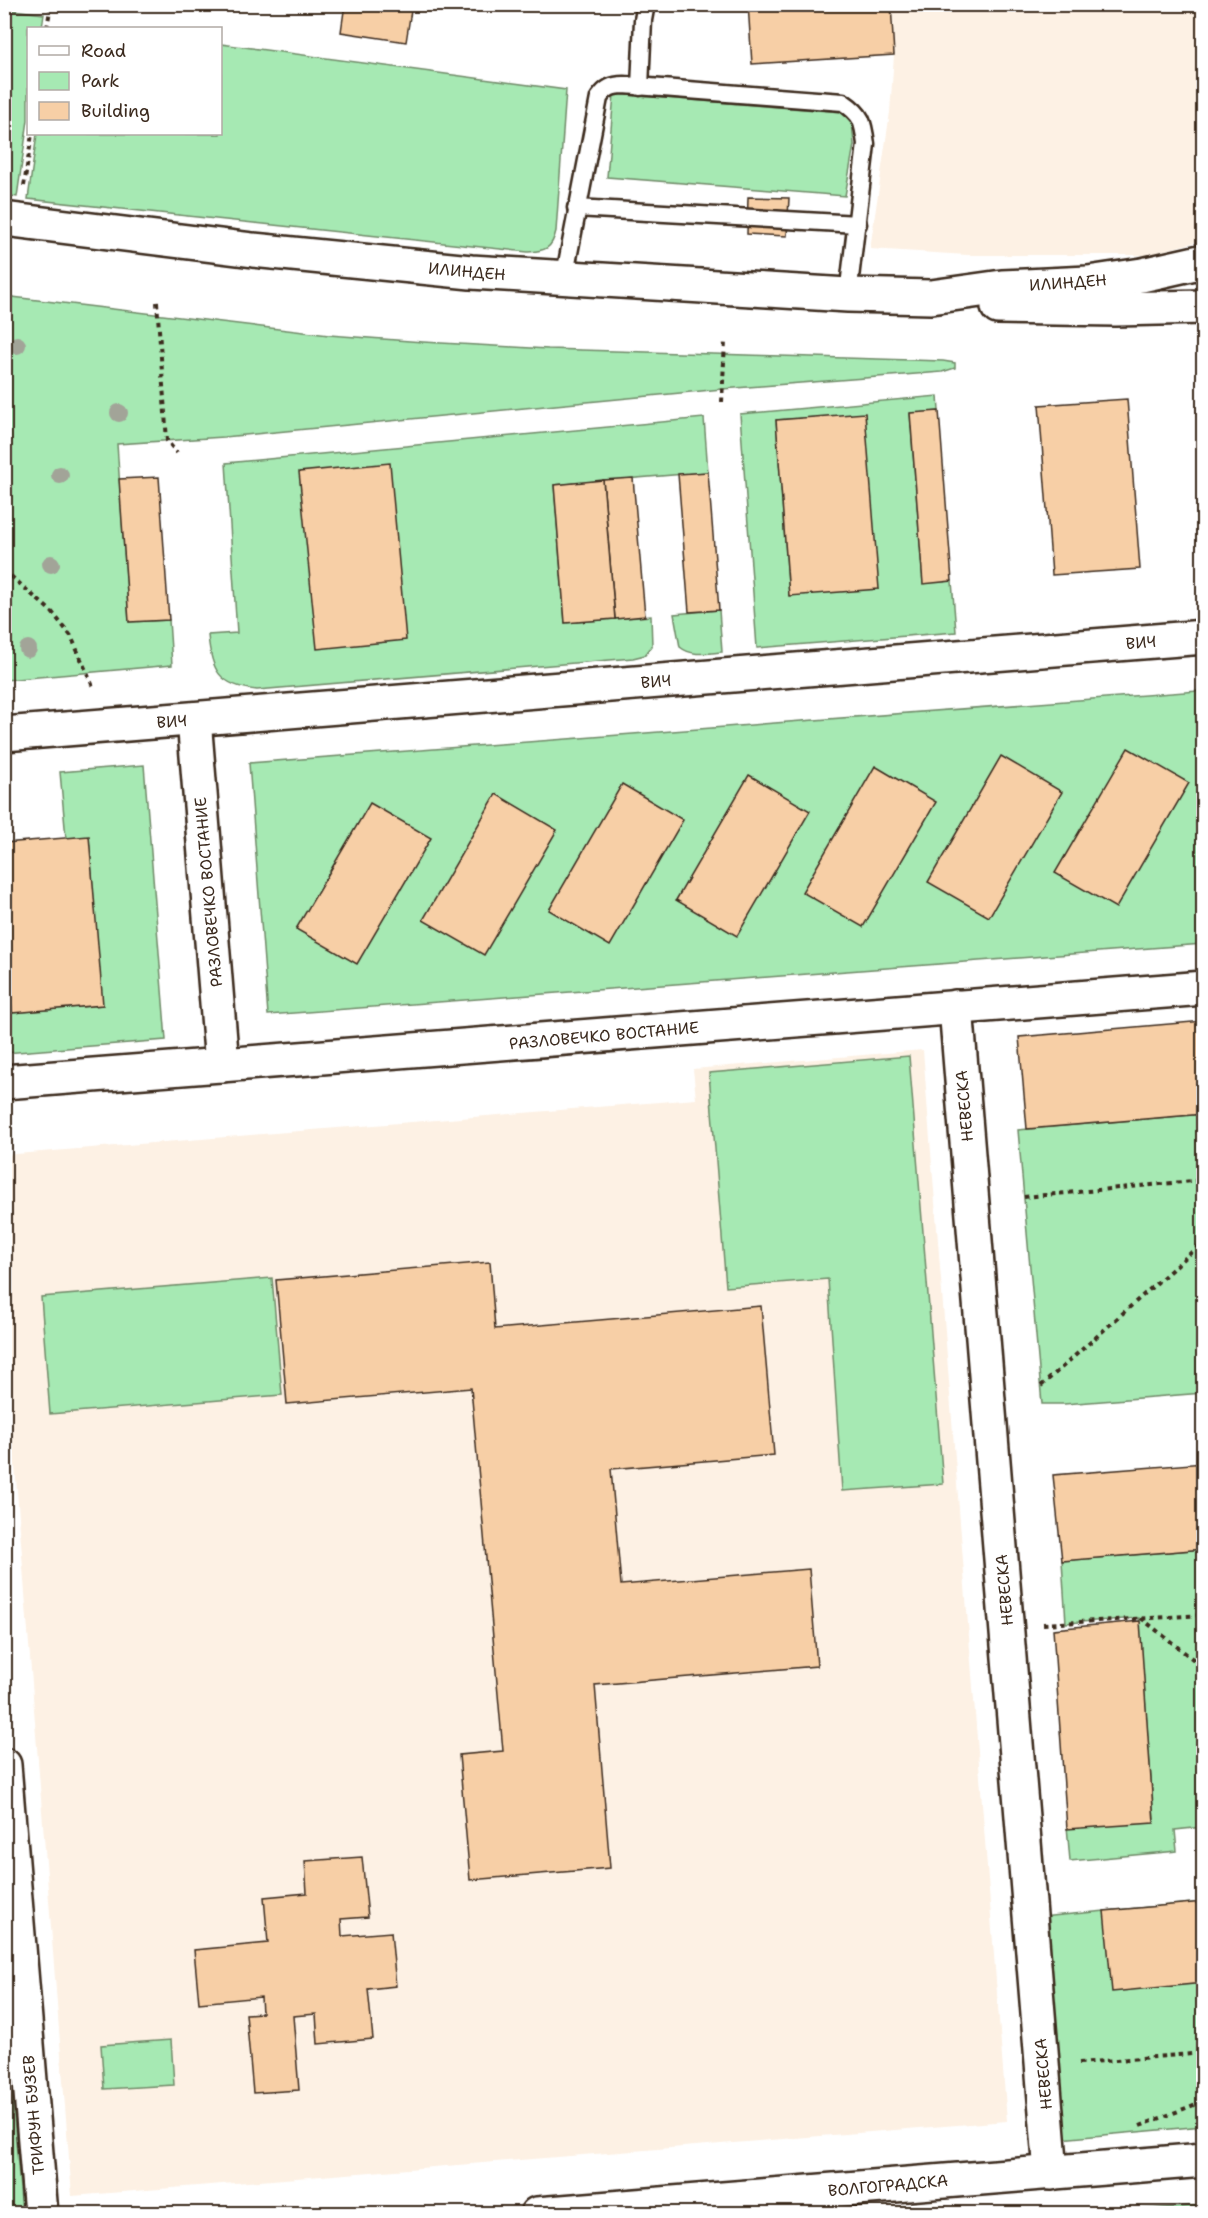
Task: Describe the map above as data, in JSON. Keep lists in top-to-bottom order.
{
  "streets": {
    "street": [
      "ИЛИНДЕН",
      "ВИЧ",
      "РАЗЛОВЕЧКО ВОСТАНИЕ",
      "НЕВЕСКА",
      "ТРИФУН БУЗЕВ",
      "ВОЛГОГРАДСКА"
    ]
  },
  "crossings": [
    ["ВИЧ", "РАЗЛОВЕЧКО ВОСТАНИЕ"],
    ["РАЗЛОВЕЧКО ВОСТАНИЕ", "НЕВЕСКА"],
    ["НЕВЕСКА", "ВОЛГОГРАДСКА"]
  ],
  "legend": ["Road", "Park", "Building"]
}
